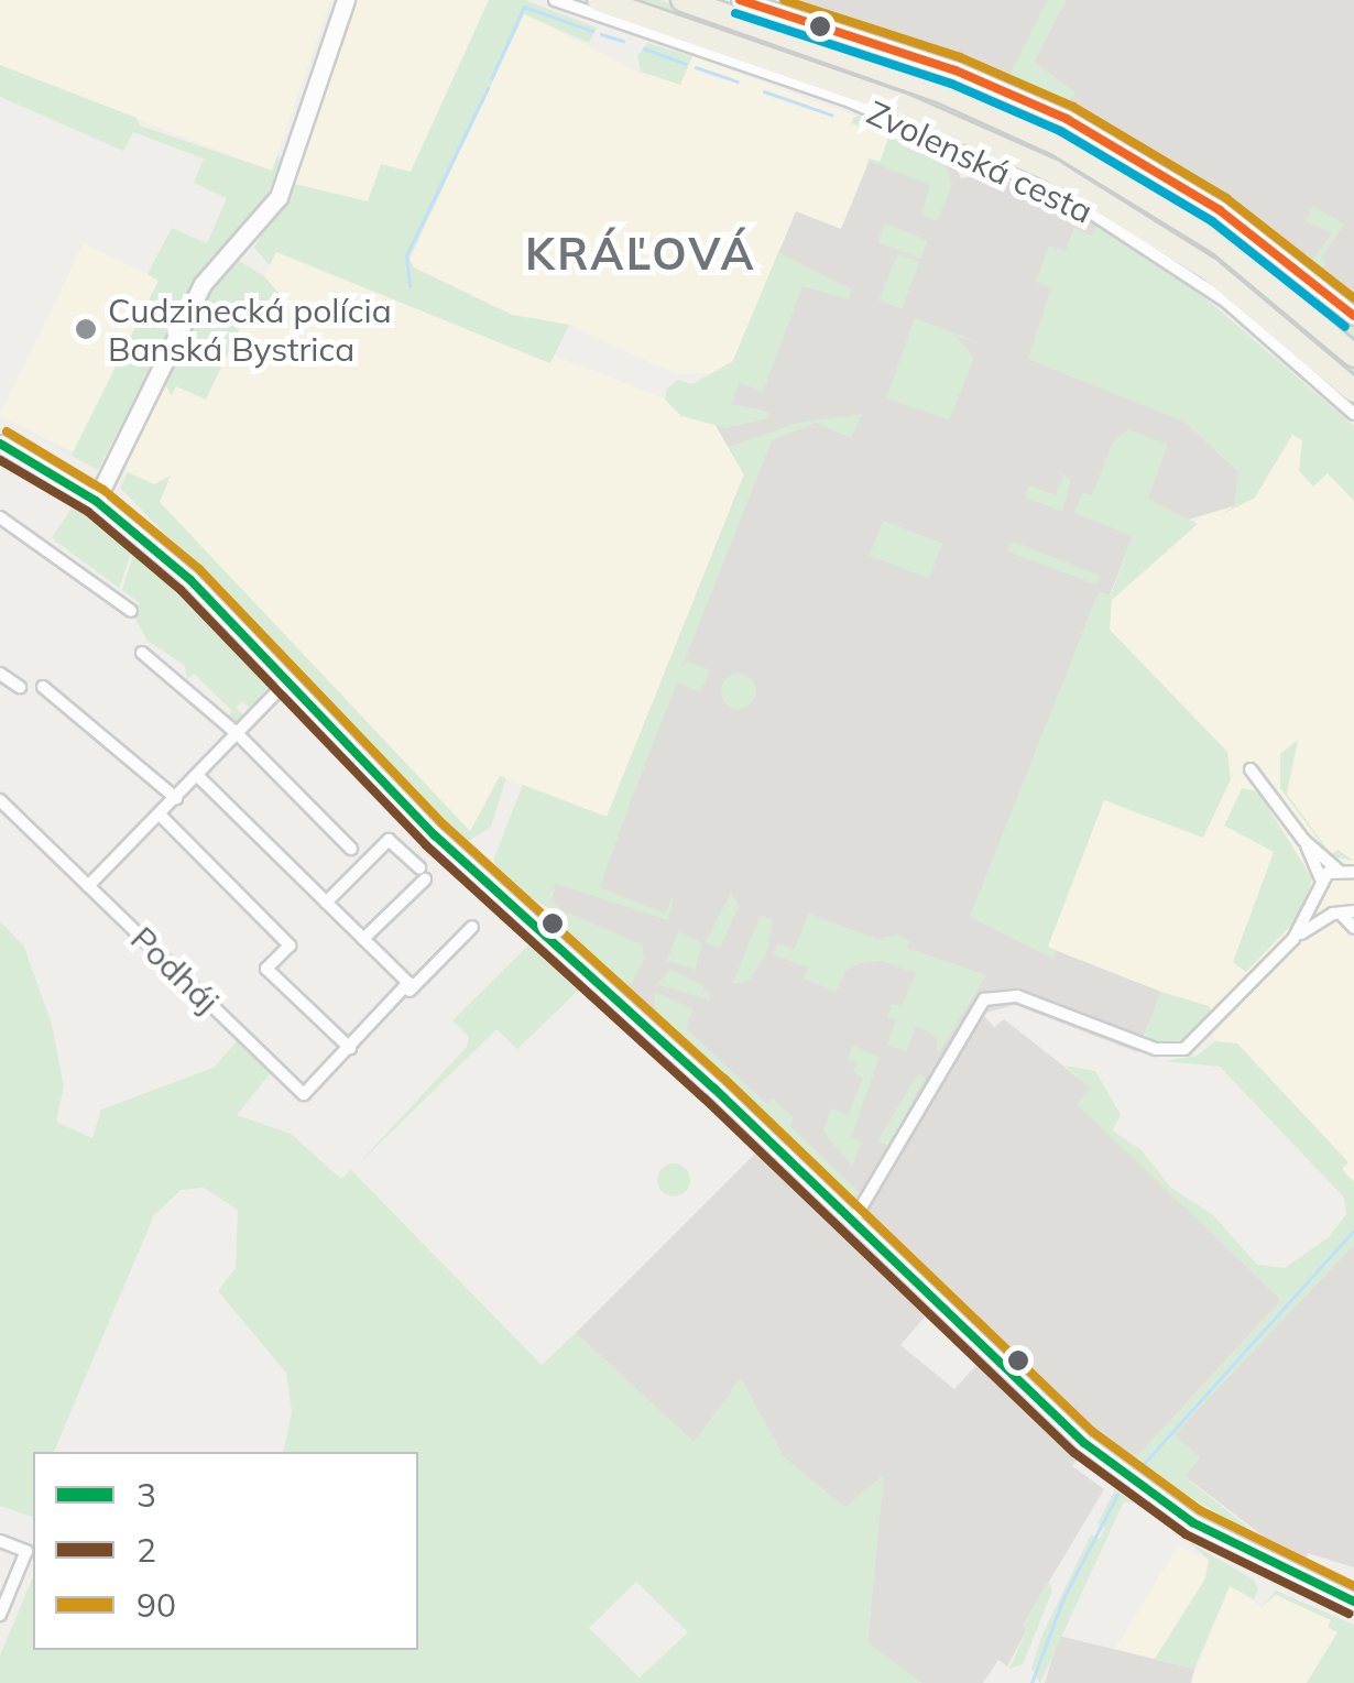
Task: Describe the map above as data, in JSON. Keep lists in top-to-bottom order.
{
  "streets": {
    "main road": ["Zvolenská cesta"],
    "street": ["Podháj"]
  },
  "districts": ["KRÁĽOVÁ"],
  "places": ["Cudzinecká polícia Banská Bystrica"],
  "lines": ["transit line 90", "transit line 3", "transit line 2"],
  "legend": ["3", "2", "90"]
}
